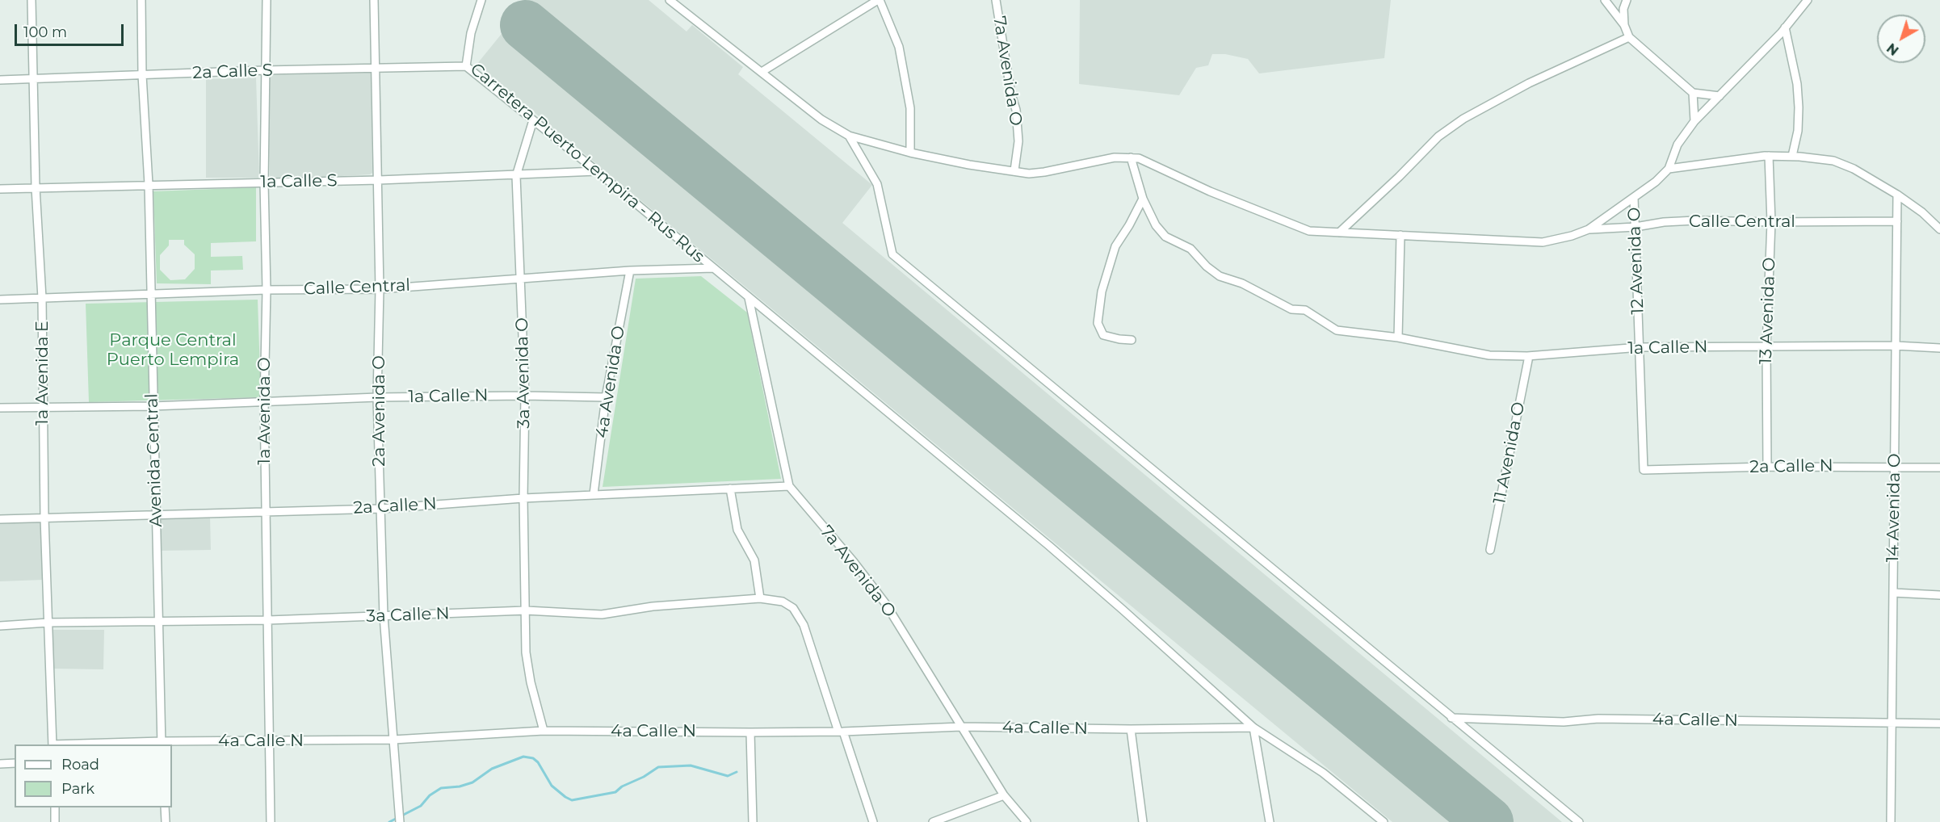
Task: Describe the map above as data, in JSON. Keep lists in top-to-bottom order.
{
  "streets": {
    "street": [
      "7a Avenida O",
      "2a Calle S",
      "Carretera Puerto Lempira - Rus Rus",
      "1a Calle S",
      "Calle Central",
      "12 Avenida O",
      "13 Avenida O",
      "1a Calle N",
      "1a Avenida E",
      "3a Avenida O",
      "4a Avenida O",
      "1a Avenida O",
      "2a Avenida O",
      "11 Avenida O",
      "Avenida Central",
      "2a Calle N",
      "14 Avenida O",
      "3a Calle N",
      "4a Calle N"
    ]
  },
  "crossings": [
    ["7a Avenida O", "Carretera Puerto Lempira - Rus Rus"],
    ["7a Avenida O", "2a Calle N"],
    ["7a Avenida O", "4a Calle N"],
    ["2a Calle S", "Carretera Puerto Lempira - Rus Rus"],
    ["2a Calle S", "1a Avenida E"],
    ["2a Calle S", "1a Avenida O"],
    ["2a Calle S", "2a Avenida O"],
    ["2a Calle S", "Avenida Central"],
    ["Carretera Puerto Lempira - Rus Rus", "1a Calle S"],
    ["Carretera Puerto Lempira - Rus Rus", "Calle Central"],
    ["Carretera Puerto Lempira - Rus Rus", "3a Avenida O"],
    ["Carretera Puerto Lempira - Rus Rus", "4a Calle N"],
    ["1a Calle S", "1a Avenida E"],
    ["1a Calle S", "3a Avenida O"],
    ["1a Calle S", "1a Avenida O"],
    ["1a Calle S", "2a Avenida O"],
    ["1a Calle S", "Avenida Central"],
    ["Calle Central", "12 Avenida O"],
    ["Calle Central", "13 Avenida O"],
    ["Calle Central", "1a Avenida E"],
    ["Calle Central", "3a Avenida O"],
    ["Calle Central", "4a Avenida O"],
    ["Calle Central", "1a Avenida O"],
    ["Calle Central", "2a Avenida O"],
    ["Calle Central", "Avenida Central"],
    ["Calle Central", "14 Avenida O"],
    ["12 Avenida O", "1a Calle N"],
    ["12 Avenida O", "2a Calle N"],
    ["13 Avenida O", "1a Calle N"],
    ["13 Avenida O", "2a Calle N"],
    ["1a Calle N", "1a Avenida E"],
    ["1a Calle N", "3a Avenida O"],
    ["1a Calle N", "4a Avenida O"],
    ["1a Calle N", "1a Avenida O"],
    ["1a Calle N", "2a Avenida O"],
    ["1a Calle N", "11 Avenida O"],
    ["1a Calle N", "Avenida Central"],
    ["1a Calle N", "14 Avenida O"],
    ["1a Avenida E", "2a Calle N"],
    ["1a Avenida E", "3a Calle N"],
    ["3a Avenida O", "2a Calle N"],
    ["3a Avenida O", "3a Calle N"],
    ["3a Avenida O", "4a Calle N"],
    ["4a Avenida O", "2a Calle N"],
    ["1a Avenida O", "2a Calle N"],
    ["1a Avenida O", "3a Calle N"],
    ["1a Avenida O", "4a Calle N"],
    ["2a Avenida O", "2a Calle N"],
    ["2a Avenida O", "3a Calle N"],
    ["2a Avenida O", "4a Calle N"],
    ["Avenida Central", "2a Calle N"],
    ["Avenida Central", "3a Calle N"],
    ["Avenida Central", "4a Calle N"],
    ["2a Calle N", "14 Avenida O"],
    ["14 Avenida O", "4a Calle N"],
    ["3a Calle N", "4a Calle N"]
  ],
  "parks": ["Parque Central Puerto Lempira"],
  "legend": ["Road", "Park"],
  "scale_bar": "100 m",
  "north": "bottom left"
}
